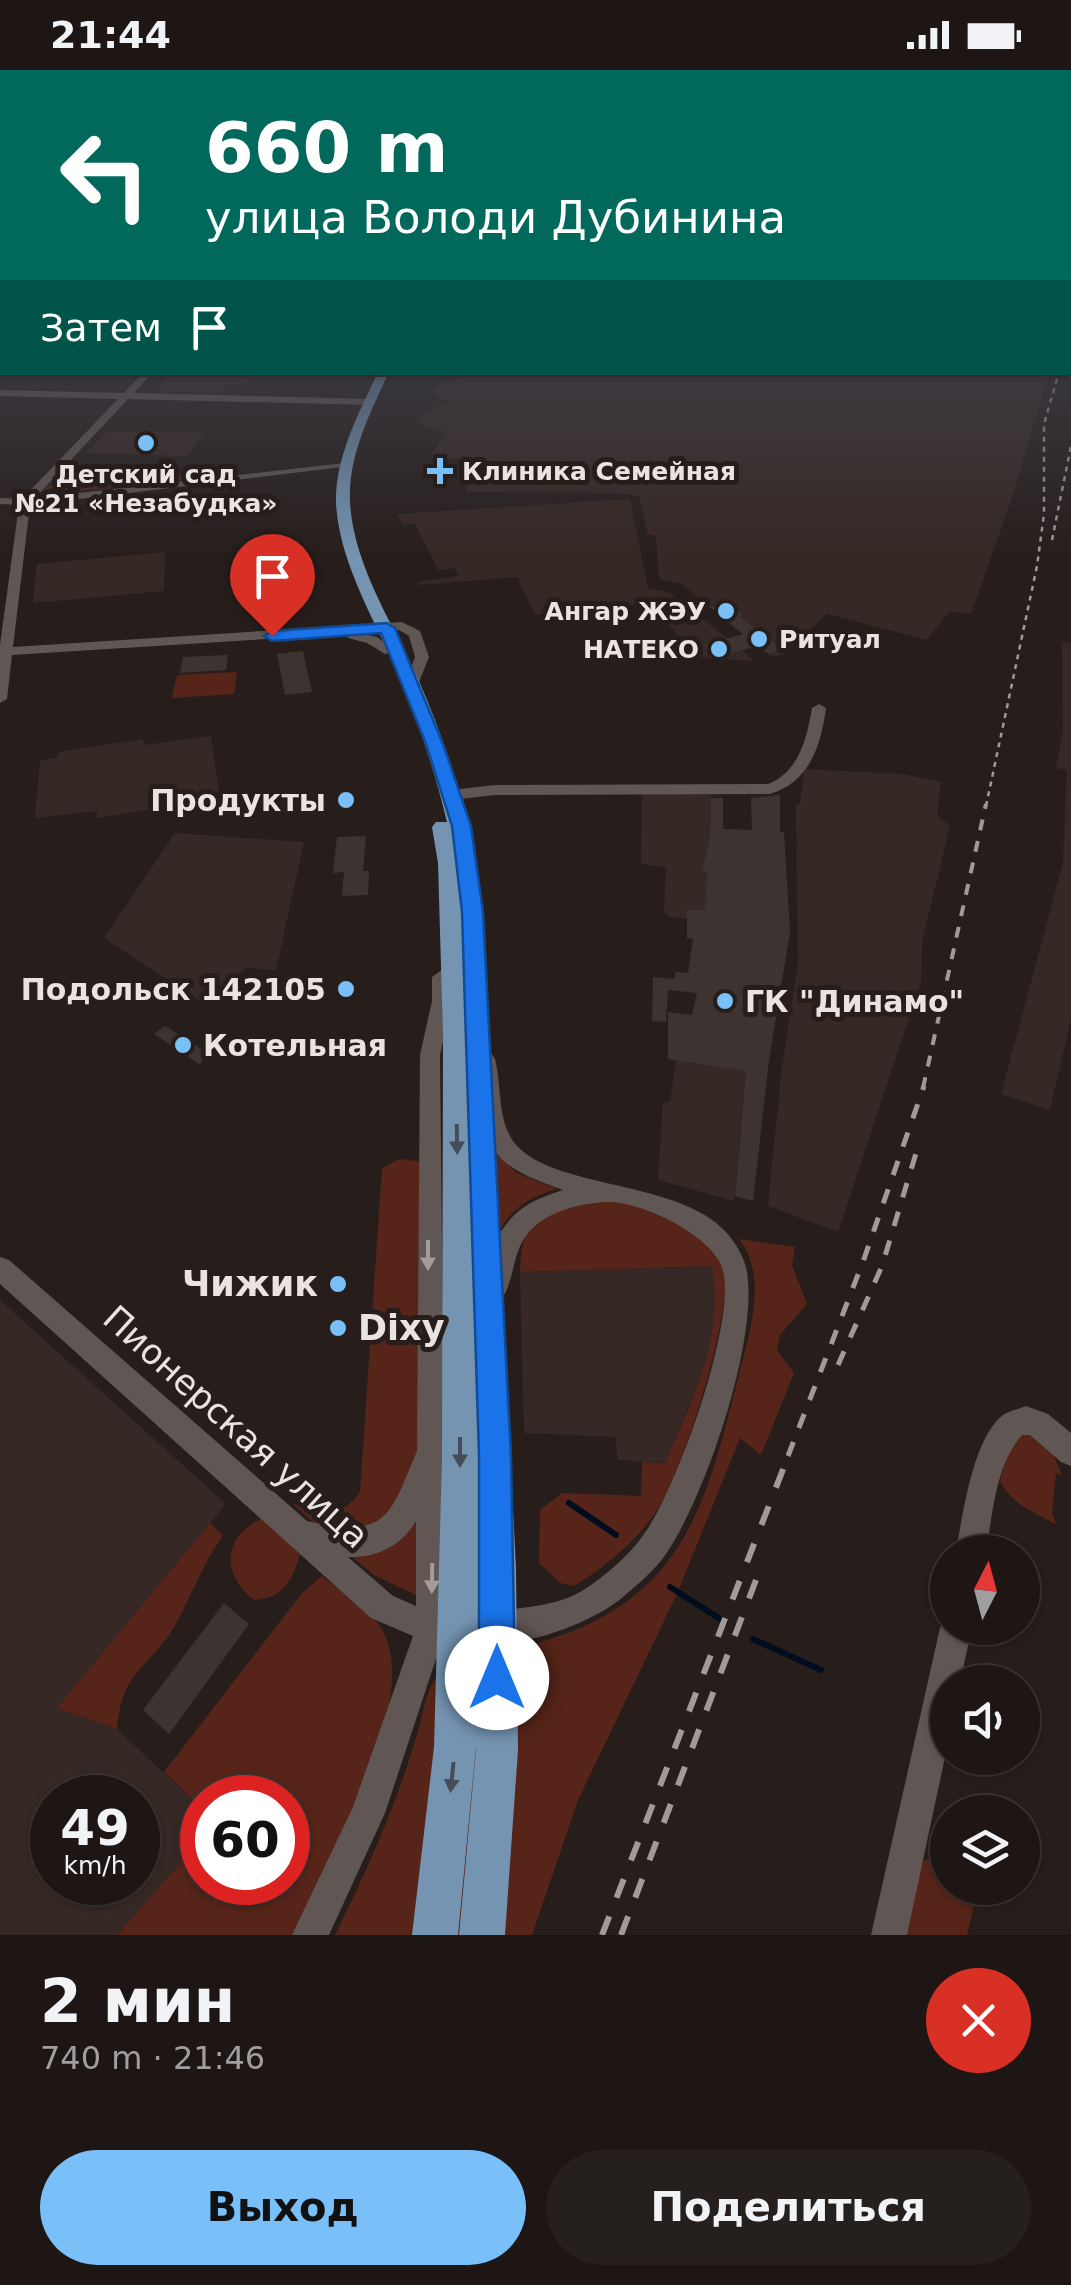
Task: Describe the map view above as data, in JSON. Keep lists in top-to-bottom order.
{
  "streets": {
    "street": ["Пионерская улица"]
  },
  "places": {
    "other": [
      "Детский сад №21 «Незабудка»",
      "Ангар ЖЭУ",
      "Ритуал",
      "НАТЕКО",
      "Продукты",
      "Подольск 142105",
      "ГК \"Динамо\"",
      "Котельная",
      "Чижик",
      "Dixy"
    ],
    "health": ["Клиника Семейная"]
  },
  "north": "top",
  "page": {
    "status": "21:44",
    "turn": ["660 m", "улица Володи Дубинина"],
    "then": "Затем",
    "speed": "49 km/h",
    "limit": "60",
    "heading": ["2 мин", "740 m · 21:46"],
    "buttons": ["Выход", "Поделиться"]
  }
}
